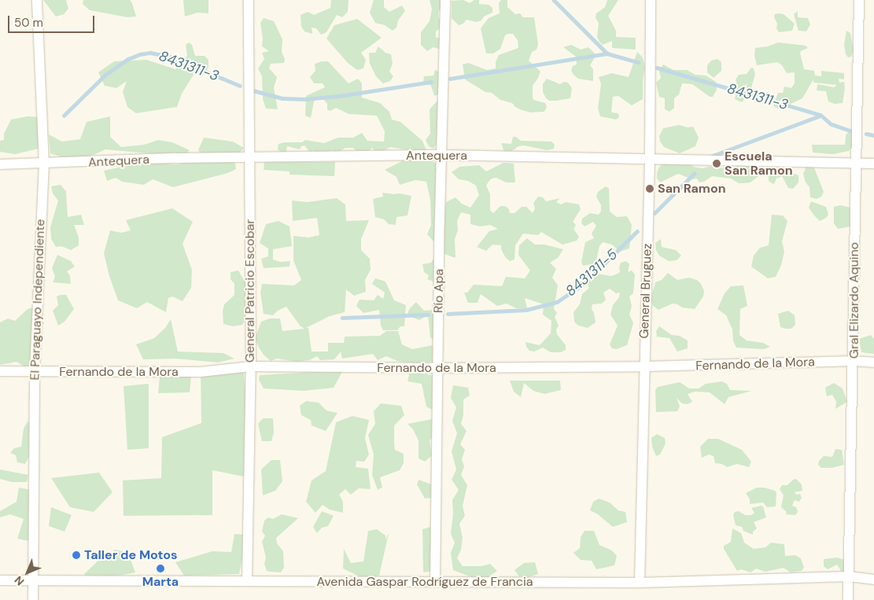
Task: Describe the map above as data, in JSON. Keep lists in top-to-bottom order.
{
  "streets": {
    "street": [
      "Antequera",
      "General Patricio Escobar",
      "Río Apa",
      "General Bruguez",
      "El Paraguayo Independiente",
      "Gral Elizardo Aquino",
      "Fernando de la Mora",
      "Avenida Gaspar Rodríguez de Francia"
    ]
  },
  "crossings": [
    ["Antequera", "General Patricio Escobar"],
    ["Antequera", "Río Apa"],
    ["Antequera", "General Bruguez"],
    ["Antequera", "El Paraguayo Independiente"],
    ["Antequera", "Gral Elizardo Aquino"],
    ["General Patricio Escobar", "Fernando de la Mora"],
    ["General Patricio Escobar", "Avenida Gaspar Rodríguez de Francia"],
    ["Río Apa", "Fernando de la Mora"],
    ["Río Apa", "Avenida Gaspar Rodríguez de Francia"],
    ["General Bruguez", "Fernando de la Mora"],
    ["General Bruguez", "Avenida Gaspar Rodríguez de Francia"],
    ["El Paraguayo Independiente", "Fernando de la Mora"],
    ["El Paraguayo Independiente", "Avenida Gaspar Rodríguez de Francia"],
    ["Gral Elizardo Aquino", "Fernando de la Mora"],
    ["Gral Elizardo Aquino", "Avenida Gaspar Rodríguez de Francia"]
  ],
  "water": ["8431311-3", "8431311-5"],
  "places": [
    "Escuela San Ramon",
    "San Ramon",
    "Taller de Motos",
    "Marta"
  ],
  "scale_bar": "50 m",
  "north": "bottom left"
}
